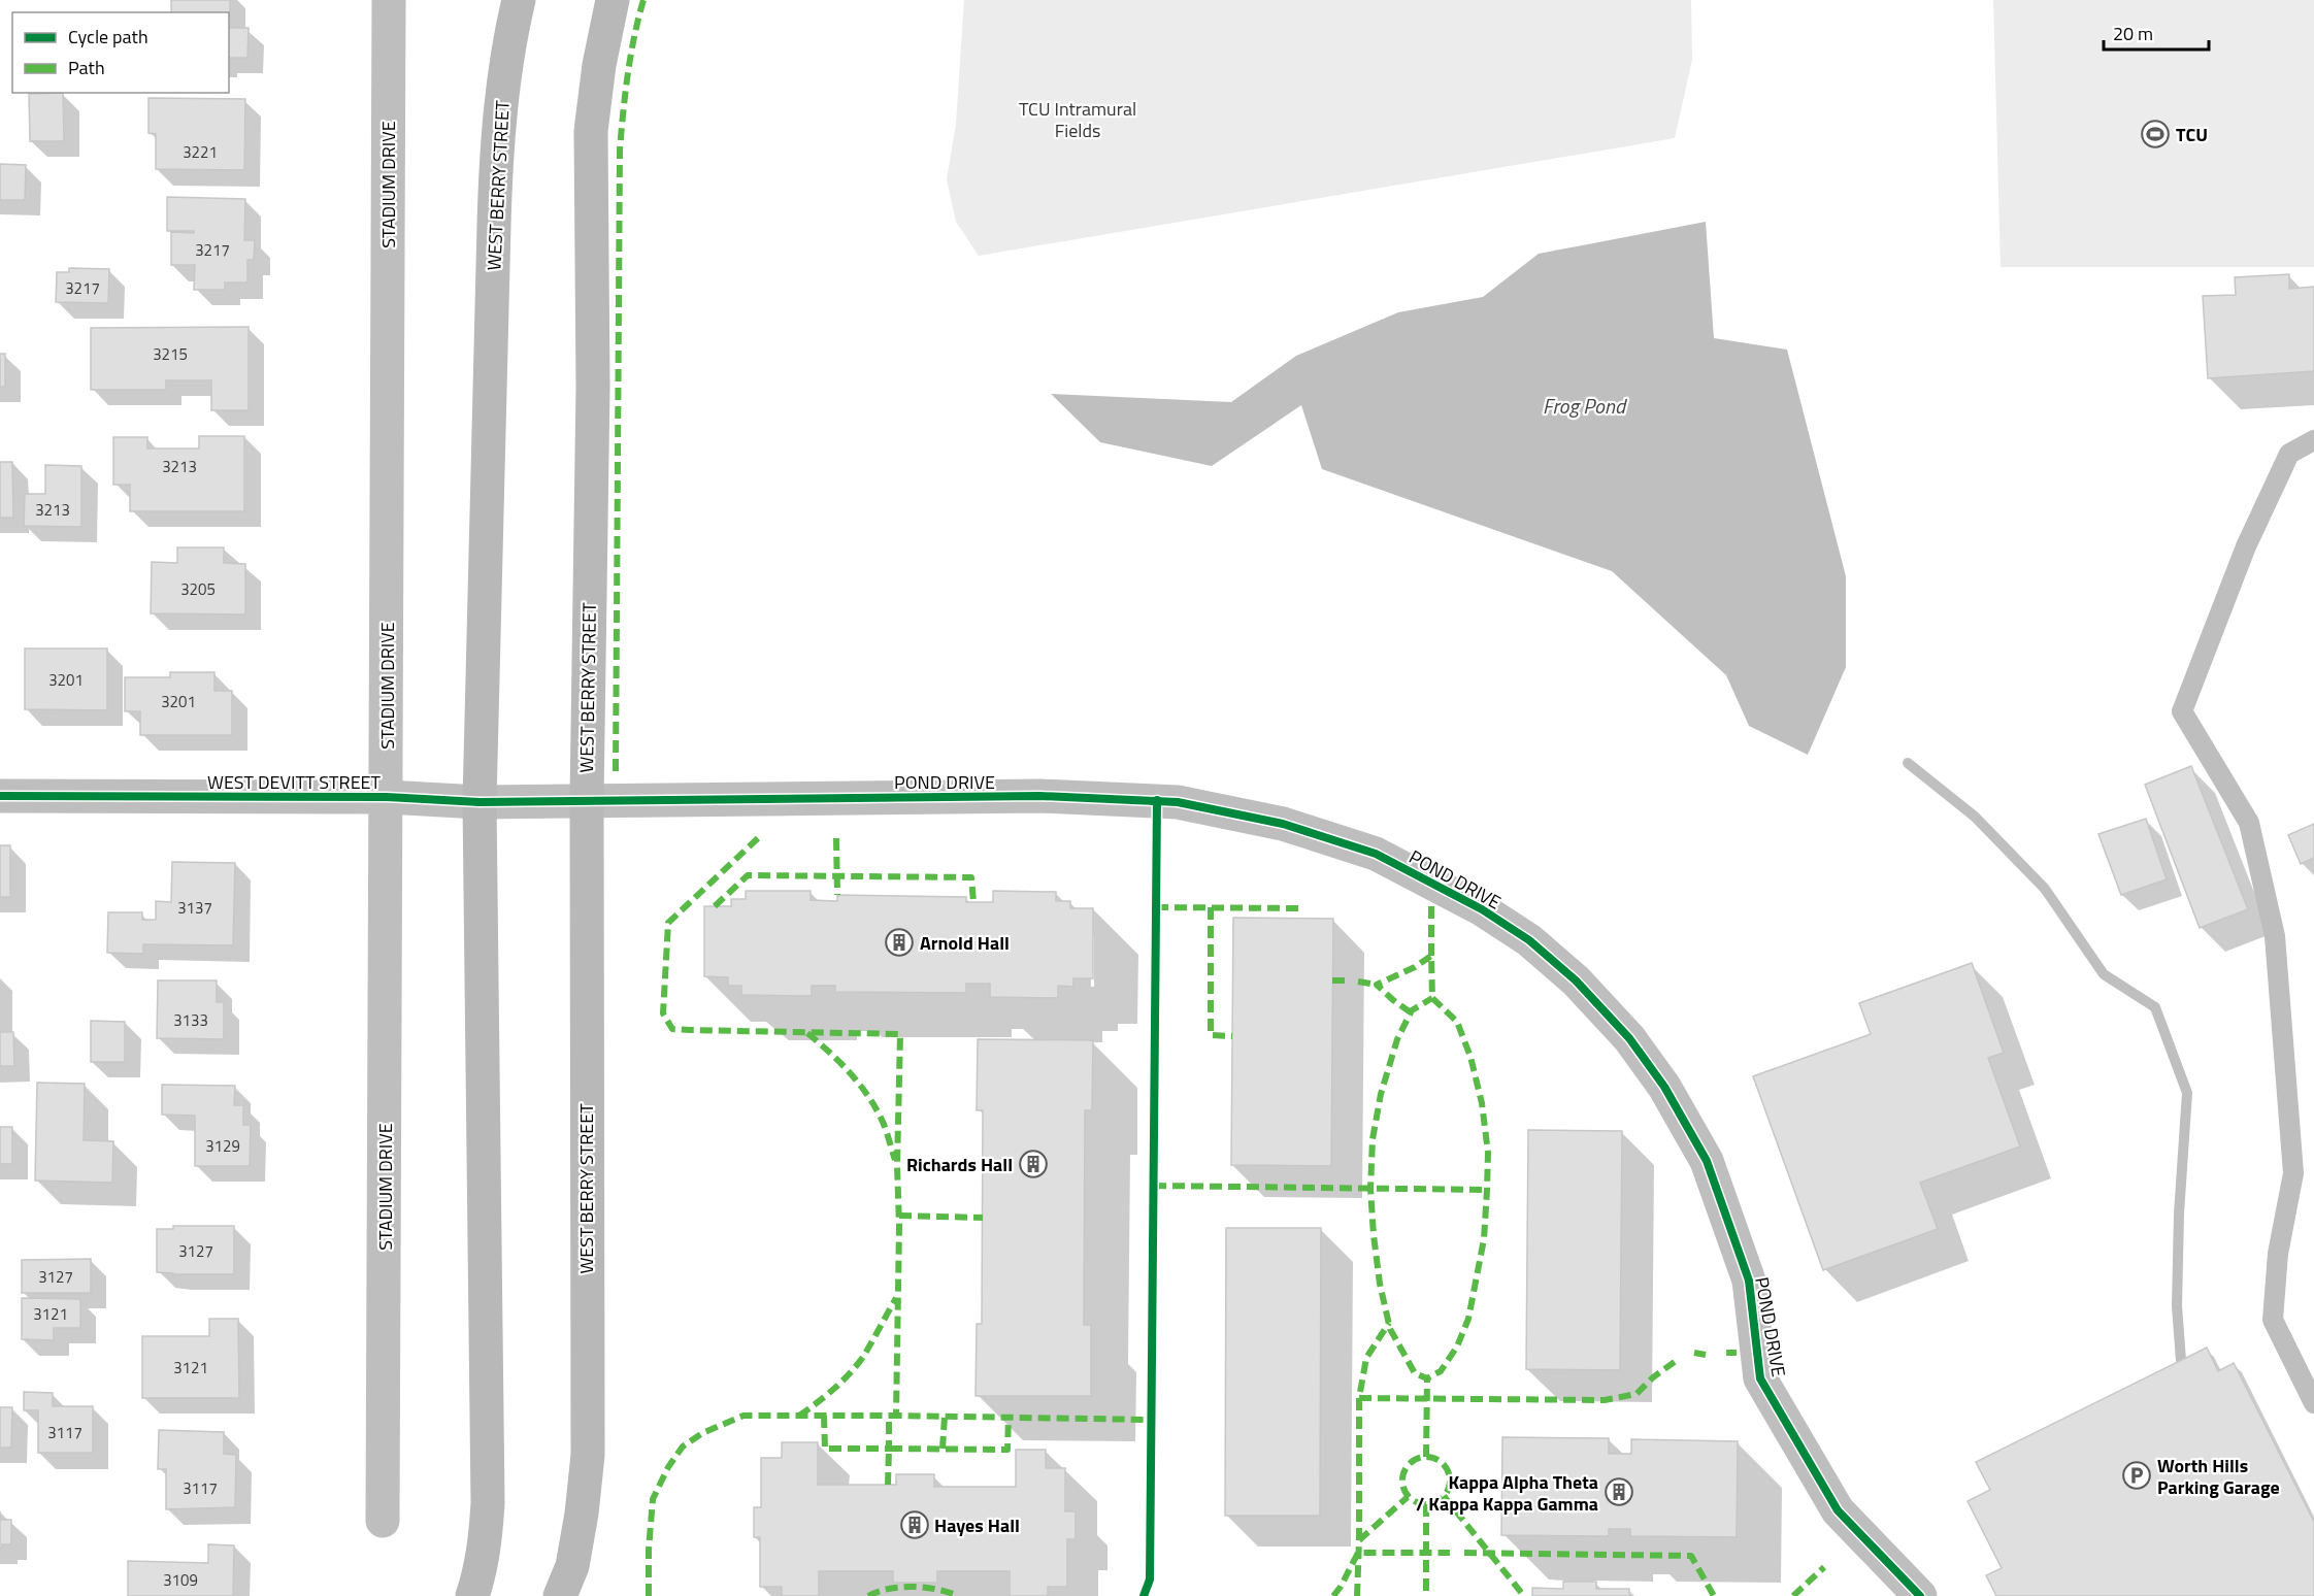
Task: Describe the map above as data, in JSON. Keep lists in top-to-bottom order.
{
  "streets": {
    "main road": ["WEST BERRY STREET"],
    "street": ["STADIUM DRIVE", "WEST DEVITT STREET", "POND DRIVE"]
  },
  "crossings": [
    ["STADIUM DRIVE", "WEST DEVITT STREET"],
    ["WEST BERRY STREET", "WEST DEVITT STREET"],
    ["WEST BERRY STREET", "POND DRIVE"],
    ["WEST DEVITT STREET", "POND DRIVE"]
  ],
  "water": ["Frog Pond"],
  "parks": ["TCU Intramural Fields"],
  "places": {
    "sports": ["TCU"],
    "building": [
      "Arnold Hall",
      "Richards Hall",
      "Kappa Alpha Theta / Kappa Kappa Gamma",
      "Hayes Hall"
    ],
    "parking": ["Worth Hills Parking Garage"]
  },
  "house_numbers": [
    "3221",
    "3217",
    "3217",
    "3215",
    "3213",
    "3213",
    "3205",
    "3201",
    "3201",
    "3137",
    "3133",
    "3129",
    "3127",
    "3127",
    "3121",
    "3121",
    "3117",
    "3117",
    "3109"
  ],
  "legend": ["Cycle path", "Path"],
  "scale_bar": "20 m"
}
